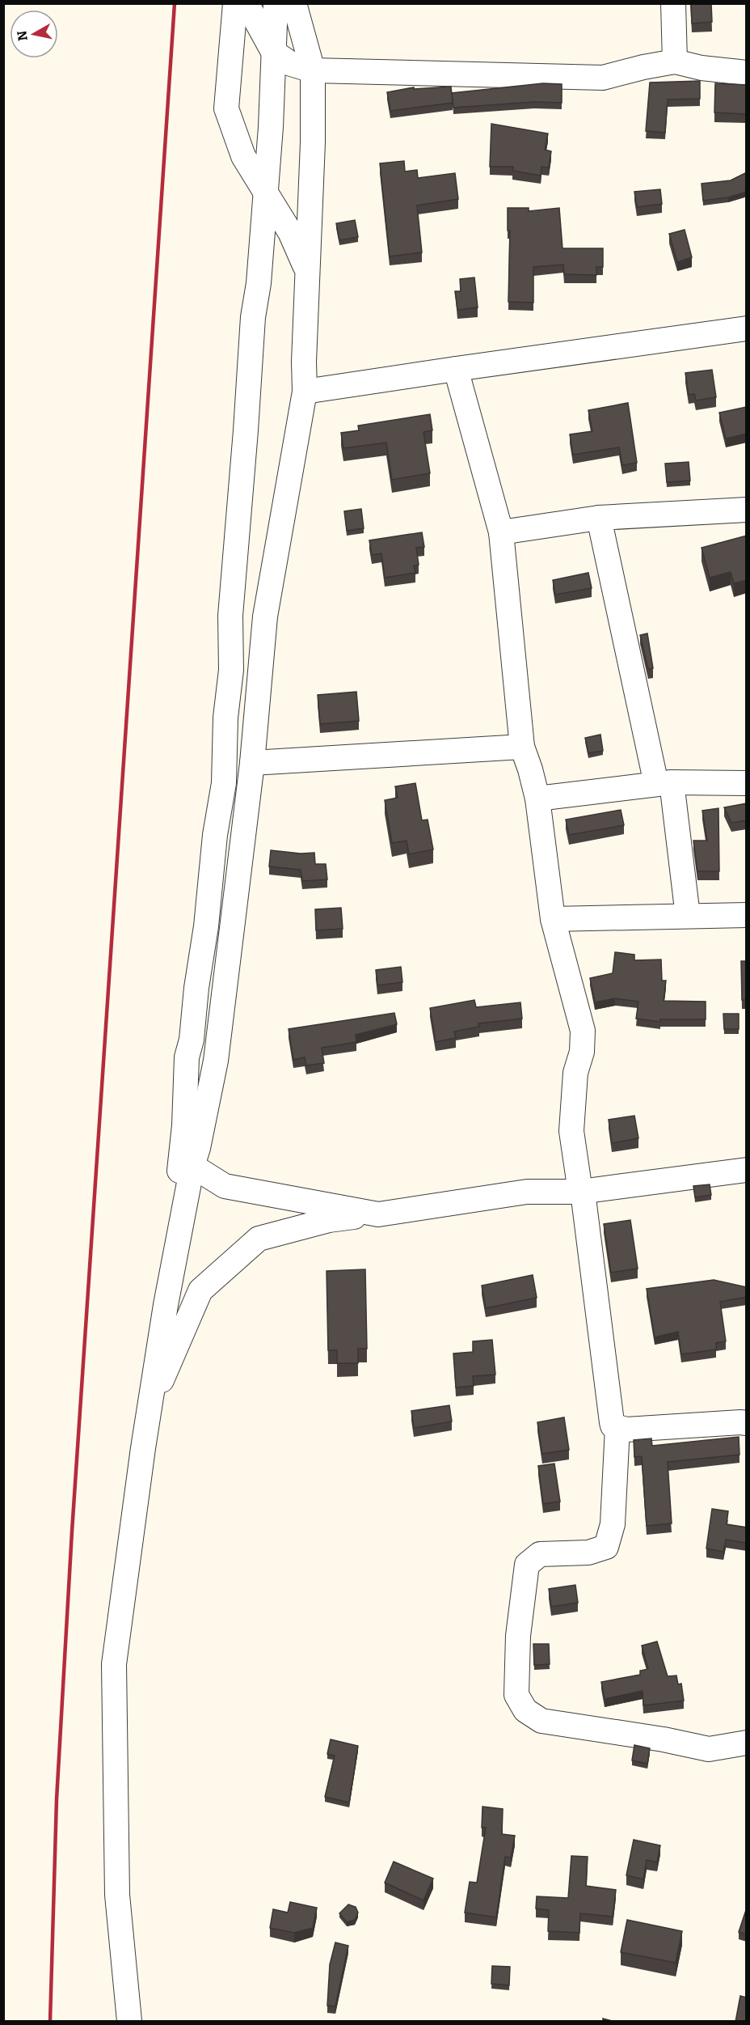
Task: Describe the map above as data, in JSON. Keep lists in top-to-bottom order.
{
  "north": "left"
}
